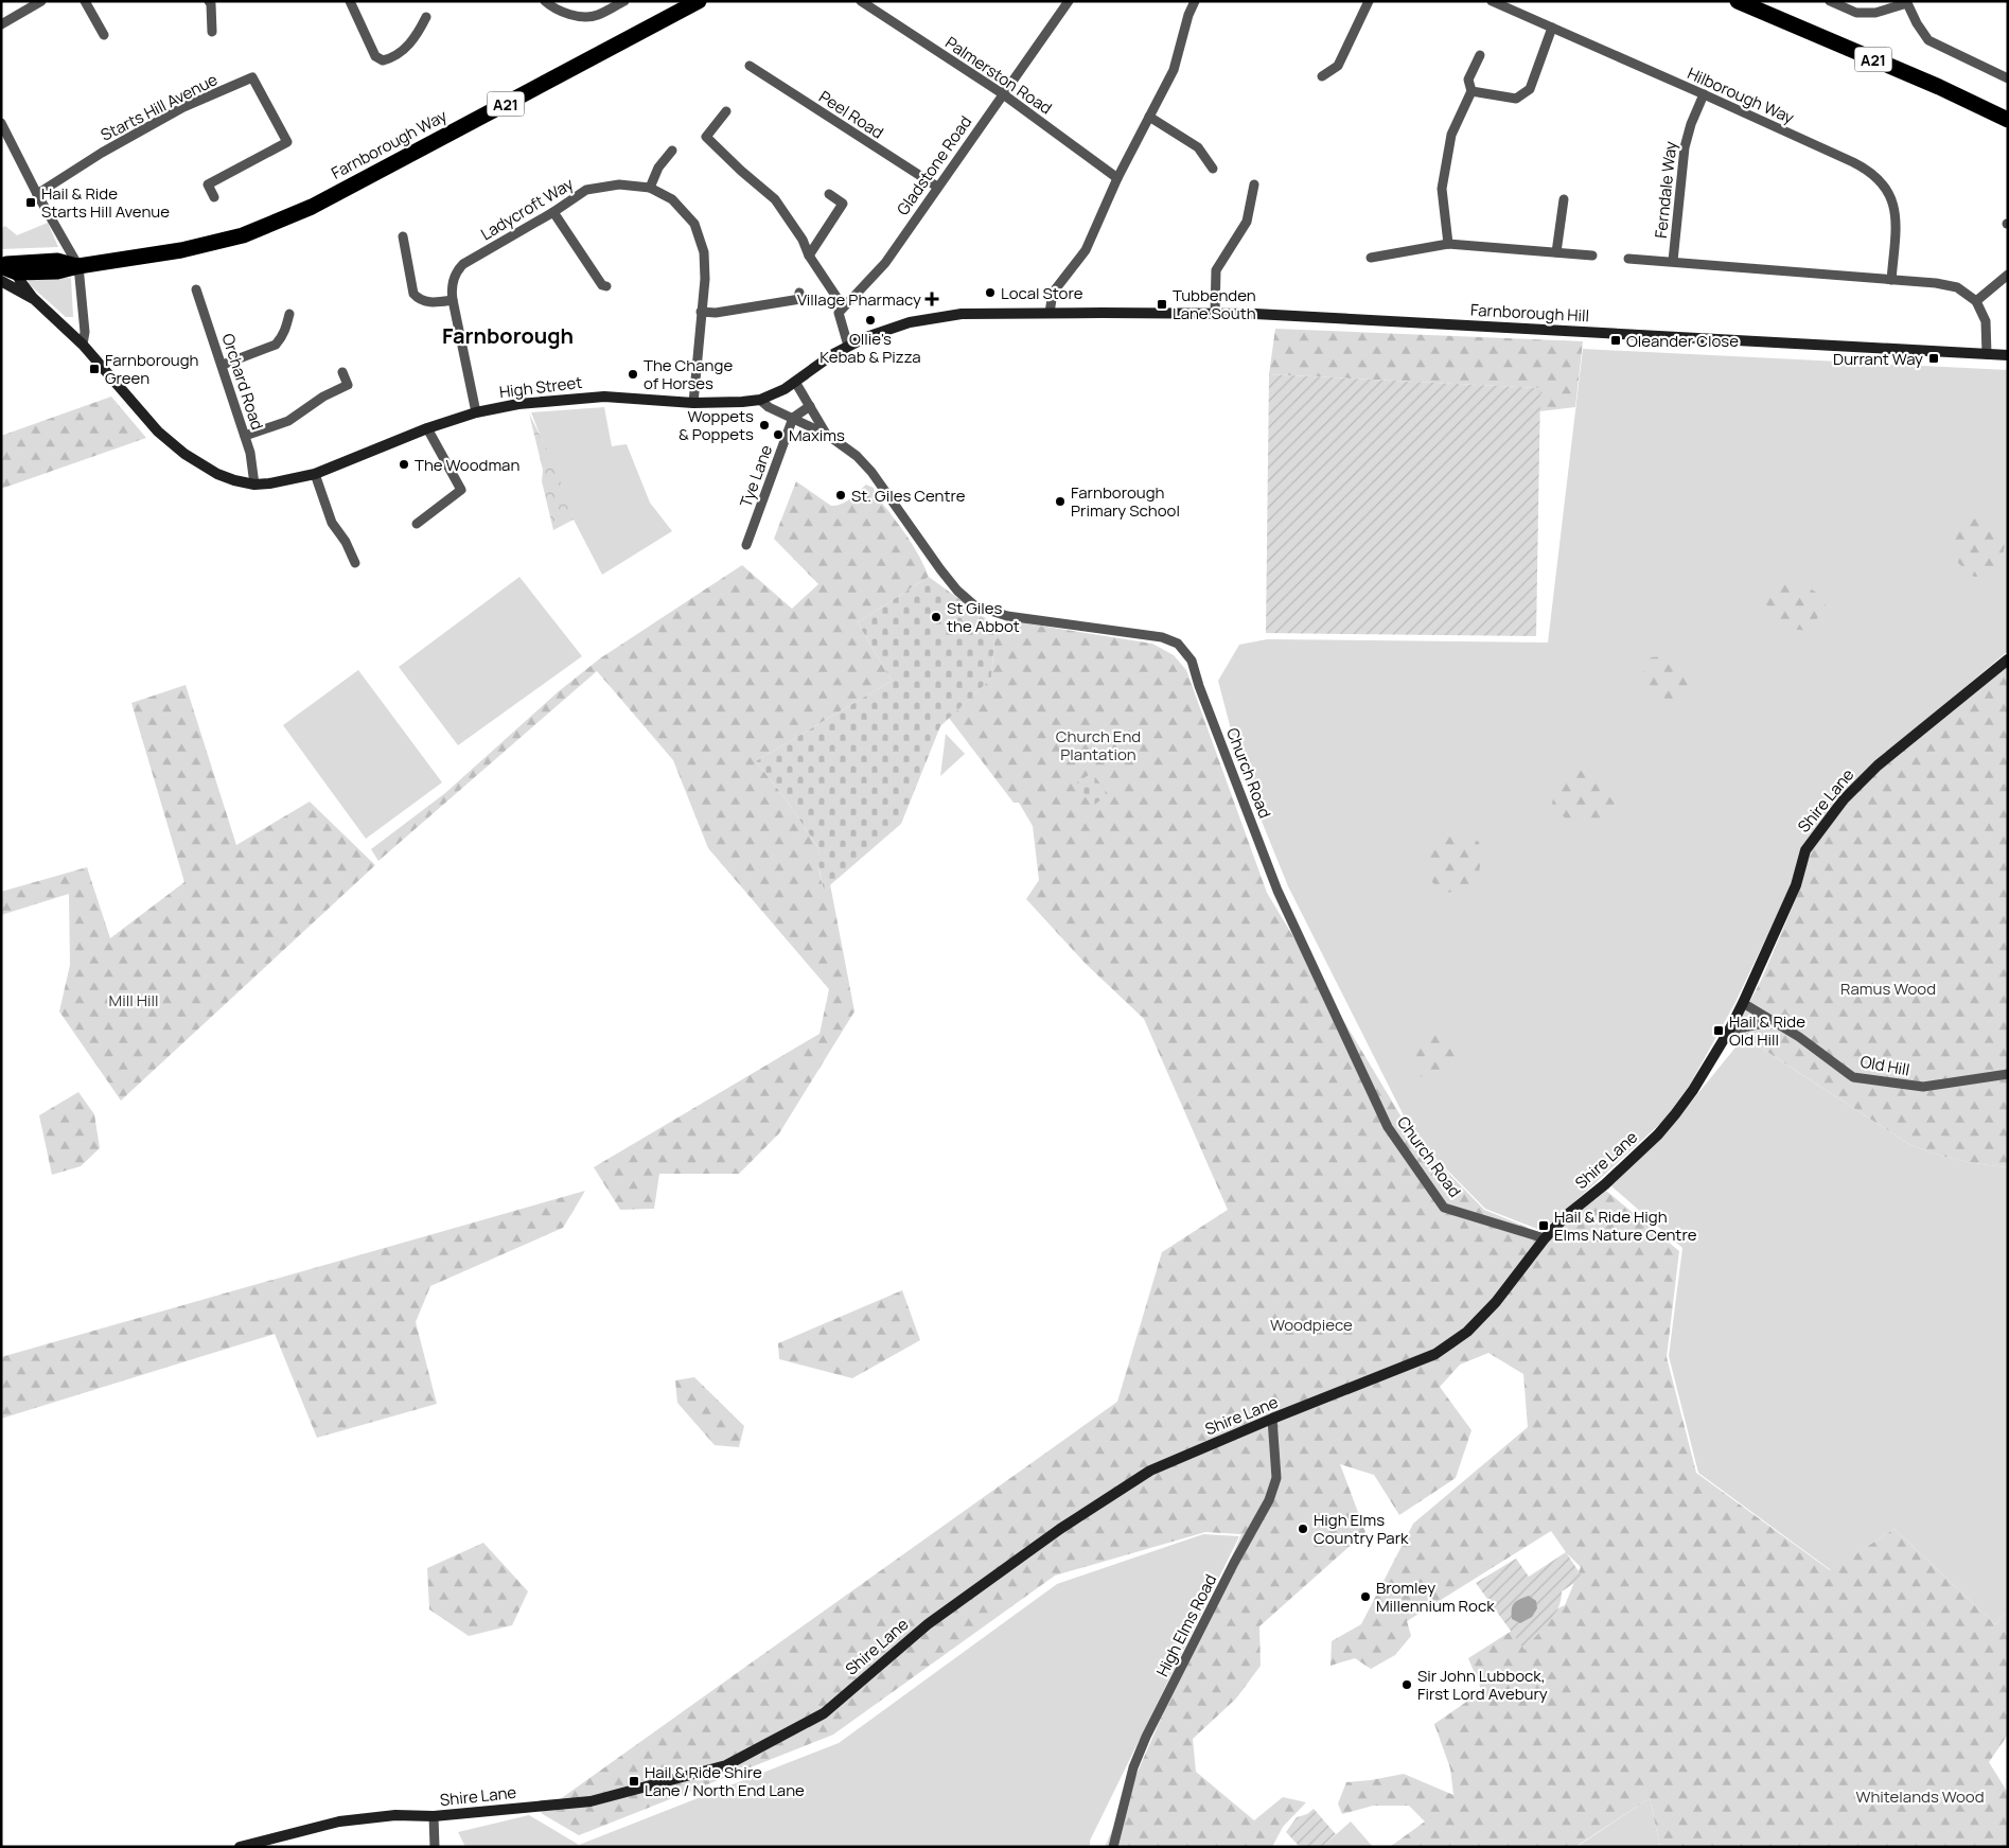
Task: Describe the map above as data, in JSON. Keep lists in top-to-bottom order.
{
  "streets": {
    "highway": ["A21", "Farnborough Way"],
    "street": [
      "Palmerston Road",
      "Hilborough Way",
      "Starts Hill Avenue",
      "Peel Road",
      "Gladstone Road",
      "Ferndale Way",
      "Ladycroft Way",
      "Farnborough Hill",
      "Orchard Road",
      "High Street",
      "Tye Lane",
      "Church Road",
      "Shire Lane",
      "Old Hill",
      "High Elms Road"
    ]
  },
  "crossings": [
    ["A21", "Farnborough Way"],
    ["A21", "High Street"],
    ["Palmerston Road", "Gladstone Road"],
    ["Hilborough Way", "Ferndale Way"],
    ["Peel Road", "Gladstone Road"],
    ["Ladycroft Way", "High Street"],
    ["Farnborough Hill", "High Street"],
    ["Orchard Road", "High Street"],
    ["High Street", "Church Road"],
    ["Tye Lane", "Church Road"],
    ["Church Road", "Shire Lane"],
    ["Shire Lane", "Old Hill"],
    ["Shire Lane", "High Elms Road"]
  ],
  "districts": ["Farnborough"],
  "parks": [
    "Church End Plantation",
    "Ramus Wood",
    "Mill Hill",
    "Woodpiece",
    "Whitelands Wood"
  ],
  "places": {
    "transit": [
      "Hail & Ride Starts Hill Avenue",
      "Tubbenden Lane South",
      "Oleander Close",
      "Durrant Way",
      "Farnborough Green",
      "Hail & Ride Old Hill",
      "Hail & Ride High Elms Nature Centre",
      "Hail & Ride Shire Lane / North End Lane"
    ],
    "other": [
      "Local Store",
      "Ollie's Kebab & Pizza",
      "The Change of Horses",
      "Woppets & Poppets",
      "Maxims",
      "The Woodman",
      "St. Giles Centre",
      "Farnborough Primary School",
      "St Giles the Abbot",
      "High Elms Country Park",
      "Bromley Millennium Rock",
      "Sir John Lubbock, First Lord Avebury"
    ],
    "health": ["Village Pharmacy"]
  }
}
